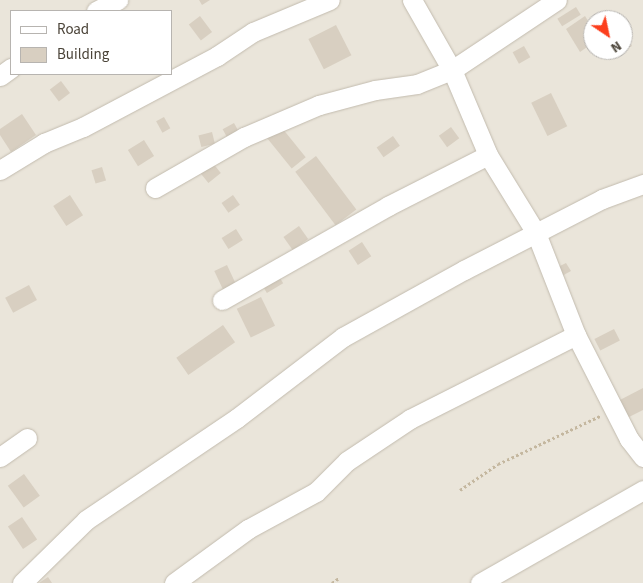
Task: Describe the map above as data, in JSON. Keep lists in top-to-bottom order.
{
  "legend": ["Road", "Building"],
  "north": "bottom right"
}
